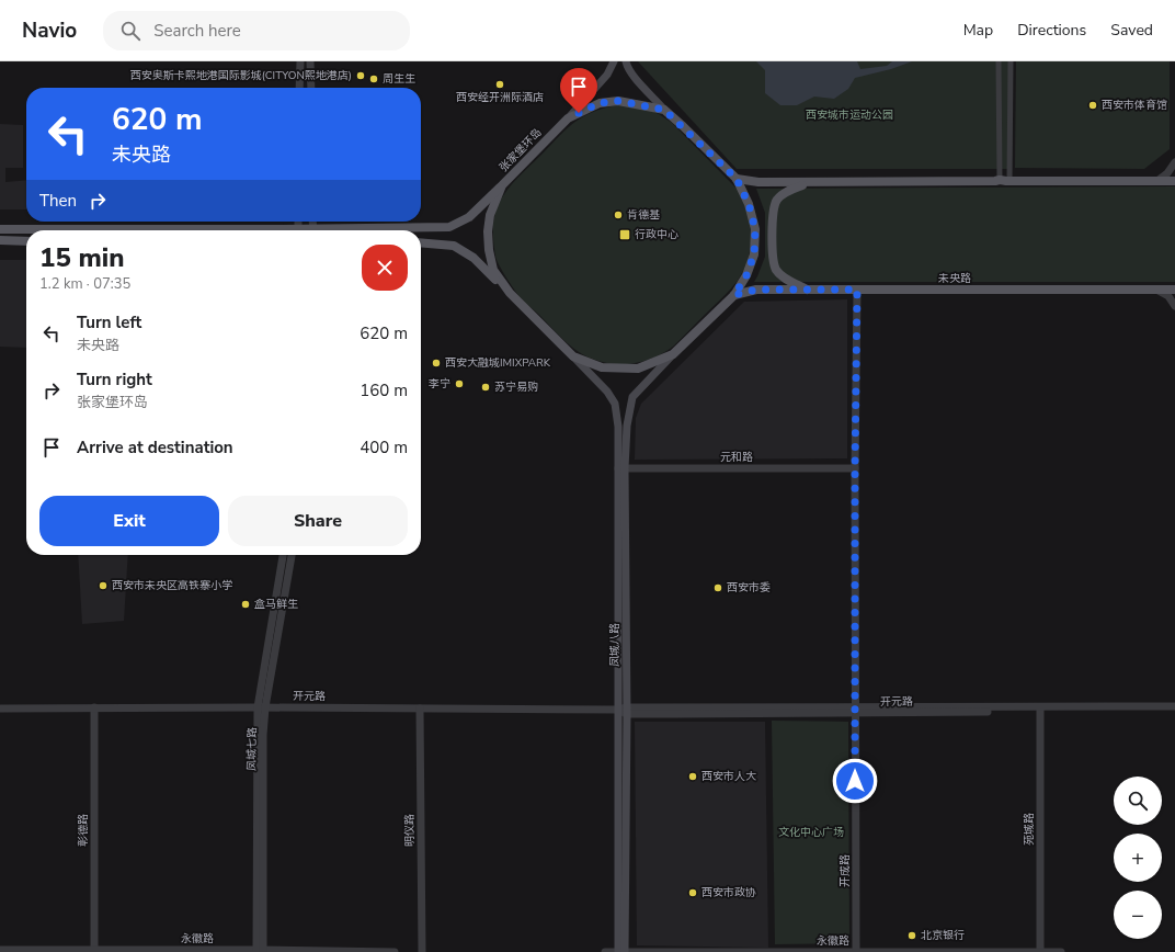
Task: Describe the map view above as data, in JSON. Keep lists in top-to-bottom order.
{
  "streets": {
    "main road": ["张家堡环岛", "未央路", "凤城八路"],
    "street": [
      "元和路",
      "开元路",
      "凤城七路",
      "苑城路",
      "彰德路",
      "明仪路",
      "开成路",
      "永徽路"
    ]
  },
  "crossings": [
    ["张家堡环岛", "未央路"],
    ["张家堡环岛", "凤城八路"],
    ["未央路", "开成路"],
    ["元和路", "凤城八路"],
    ["元和路", "开成路"],
    ["凤城八路", "开元路"],
    ["凤城八路", "永徽路"],
    ["开元路", "凤城七路"],
    ["开元路", "苑城路"],
    ["开元路", "彰德路"],
    ["开元路", "明仪路"],
    ["开元路", "开成路"],
    ["凤城七路", "永徽路"],
    ["苑城路", "永徽路"],
    ["彰德路", "永徽路"],
    ["开成路", "永徽路"]
  ],
  "parks": ["西安城市运动公园", "文化中心广场"],
  "places": {
    "other": [
      "西安奥斯卡熙地港国际影城(CITYON熙地港店)",
      "周生生",
      "西安经开洲际酒店",
      "西安市体育馆",
      "肯德基",
      "西安大融城IMIXPARK",
      "李宁",
      "苏宁易购",
      "西安市未央区高铁寨小学",
      "西安市委",
      "盒马鲜生",
      "西安市人大",
      "西安市政协",
      "北京银行"
    ],
    "transit": ["行政中心"]
  },
  "page": {
    "header": "Navio",
    "search": "Search here",
    "nav": ["Map", "Directions", "Saved"],
    "turn": ["620 m", "未央路"],
    "then": "Then",
    "heading": ["15 min", "1.2 km · 07:35"],
    "list": [
      {
        "name": "Turn left",
        "note": "未央路",
        "value": "620 m"
      },
      {
        "name": "Turn right",
        "note": "张家堡环岛",
        "value": "160 m"
      },
      {
        "name": "Arrive at destination",
        "value": "400 m"
      }
    ],
    "buttons": ["Exit", "Share"],
    "map_buttons": ["+", "−"]
  }
}
